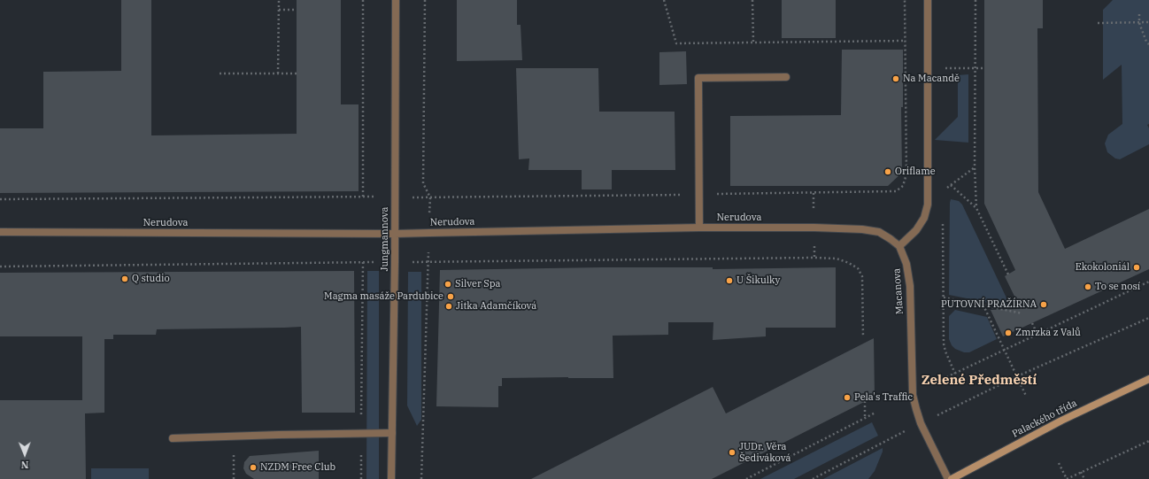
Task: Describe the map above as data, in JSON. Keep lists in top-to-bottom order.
{
  "streets": {
    "street": [
      "Nerudova",
      "Jungmannova",
      "Macanova",
      "Palackého třída"
    ]
  },
  "crossings": [
    ["Nerudova", "Jungmannova"],
    ["Nerudova", "Macanova"]
  ],
  "districts": ["Zelené Předměstí"],
  "places": [
    "Na Macandě",
    "Oriflame",
    "Ekokoloniál",
    "Q studio",
    "U Šikulky",
    "Silver Spa",
    "To se nosí",
    "Magma masáže Pardubice",
    "PUTOVNÍ PRAŽÍRNA",
    "Jitka Adamčíková",
    "Zmrzka z Valů",
    "Pela's Traffic",
    "JUDr. Věra Šediváková",
    "NZDM Free Club"
  ],
  "north": "bottom"
}
